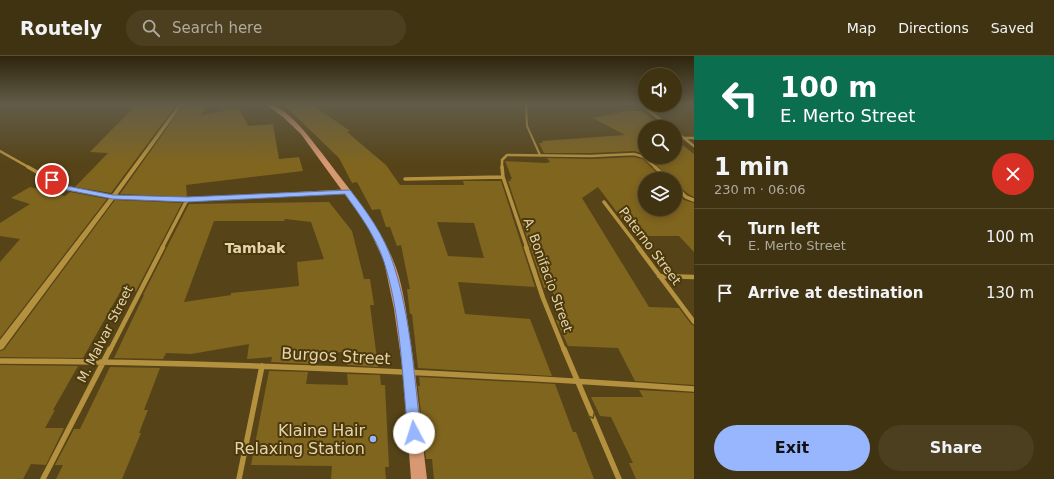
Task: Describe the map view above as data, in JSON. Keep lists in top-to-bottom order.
{
  "streets": {
    "street": [
      "Paterno Street",
      "A. Bonifacio Street",
      "M. Malvar Street",
      "Burgos Street"
    ]
  },
  "crossings": [
    ["A. Bonifacio Street", "Burgos Street"],
    ["M. Malvar Street", "Burgos Street"]
  ],
  "districts": ["Tambak"],
  "places": ["Klaine Hair Relaxing Station"],
  "page": {
    "header": "Routely",
    "search": "Search here",
    "nav": ["Map", "Directions", "Saved"],
    "turn": ["100 m", "E. Merto Street"],
    "heading": ["1 min", "230 m · 06:06"],
    "list": [
      {
        "name": "Turn left",
        "note": "E. Merto Street",
        "value": "100 m"
      },
      {
        "name": "Arrive at destination",
        "value": "130 m"
      }
    ],
    "buttons": ["Exit", "Share"]
  }
}
